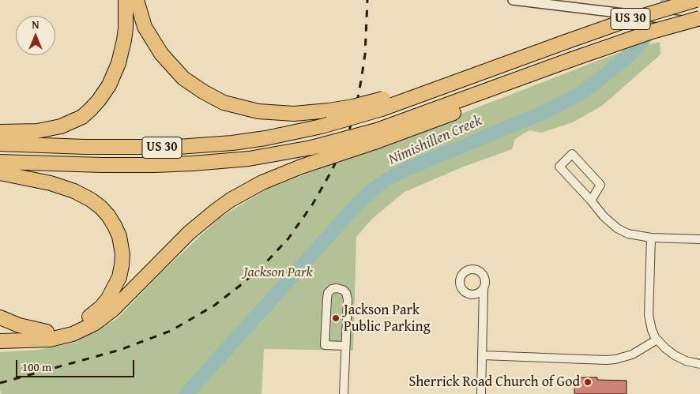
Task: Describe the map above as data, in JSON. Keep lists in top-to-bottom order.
{
  "streets": {
    "highway": ["US 30"]
  },
  "water": ["Nimishillen Creek"],
  "parks": ["Jackson Park"],
  "places": ["Jackson Park Public Parking", "Sherrick Road Church of God"],
  "scale_bar": "100 m",
  "north": "top"
}
